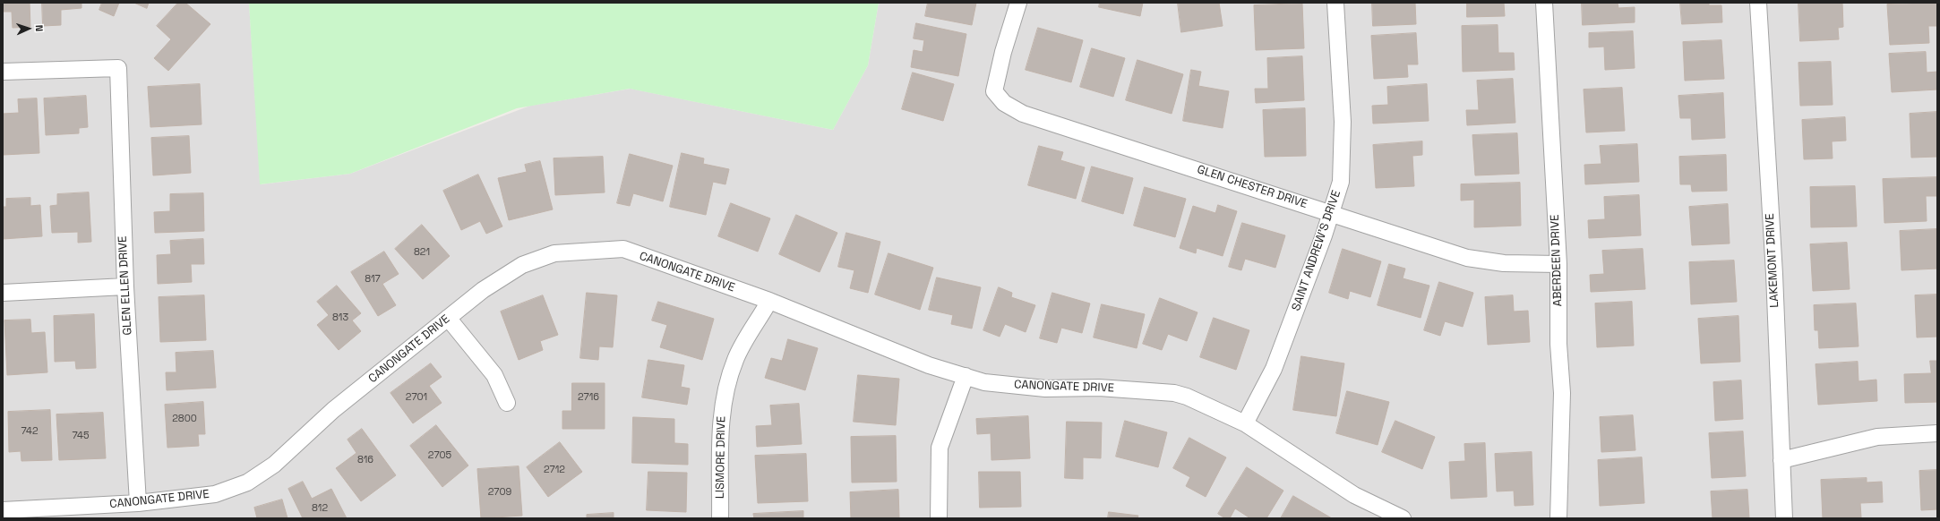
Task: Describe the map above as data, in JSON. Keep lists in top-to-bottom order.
{
  "streets": {
    "street": [
      "GLEN CHESTER DRIVE",
      "SAINT ANDREW'S DRIVE",
      "ABERDEEN DRIVE",
      "LAKEMONT DRIVE",
      "CANONGATE DRIVE",
      "GLEN ELLEN DRIVE",
      "LISMORE DRIVE"
    ]
  },
  "crossings": [
    ["GLEN CHESTER DRIVE", "SAINT ANDREW'S DRIVE"],
    ["GLEN CHESTER DRIVE", "ABERDEEN DRIVE"],
    ["SAINT ANDREW'S DRIVE", "CANONGATE DRIVE"],
    ["CANONGATE DRIVE", "GLEN ELLEN DRIVE"],
    ["CANONGATE DRIVE", "LISMORE DRIVE"]
  ],
  "house_numbers": [
    "821",
    "817",
    "813",
    "2701",
    "2716",
    "2800",
    "742",
    "745",
    "2705",
    "816",
    "2712",
    "2709",
    "812"
  ],
  "north": "right"
}
